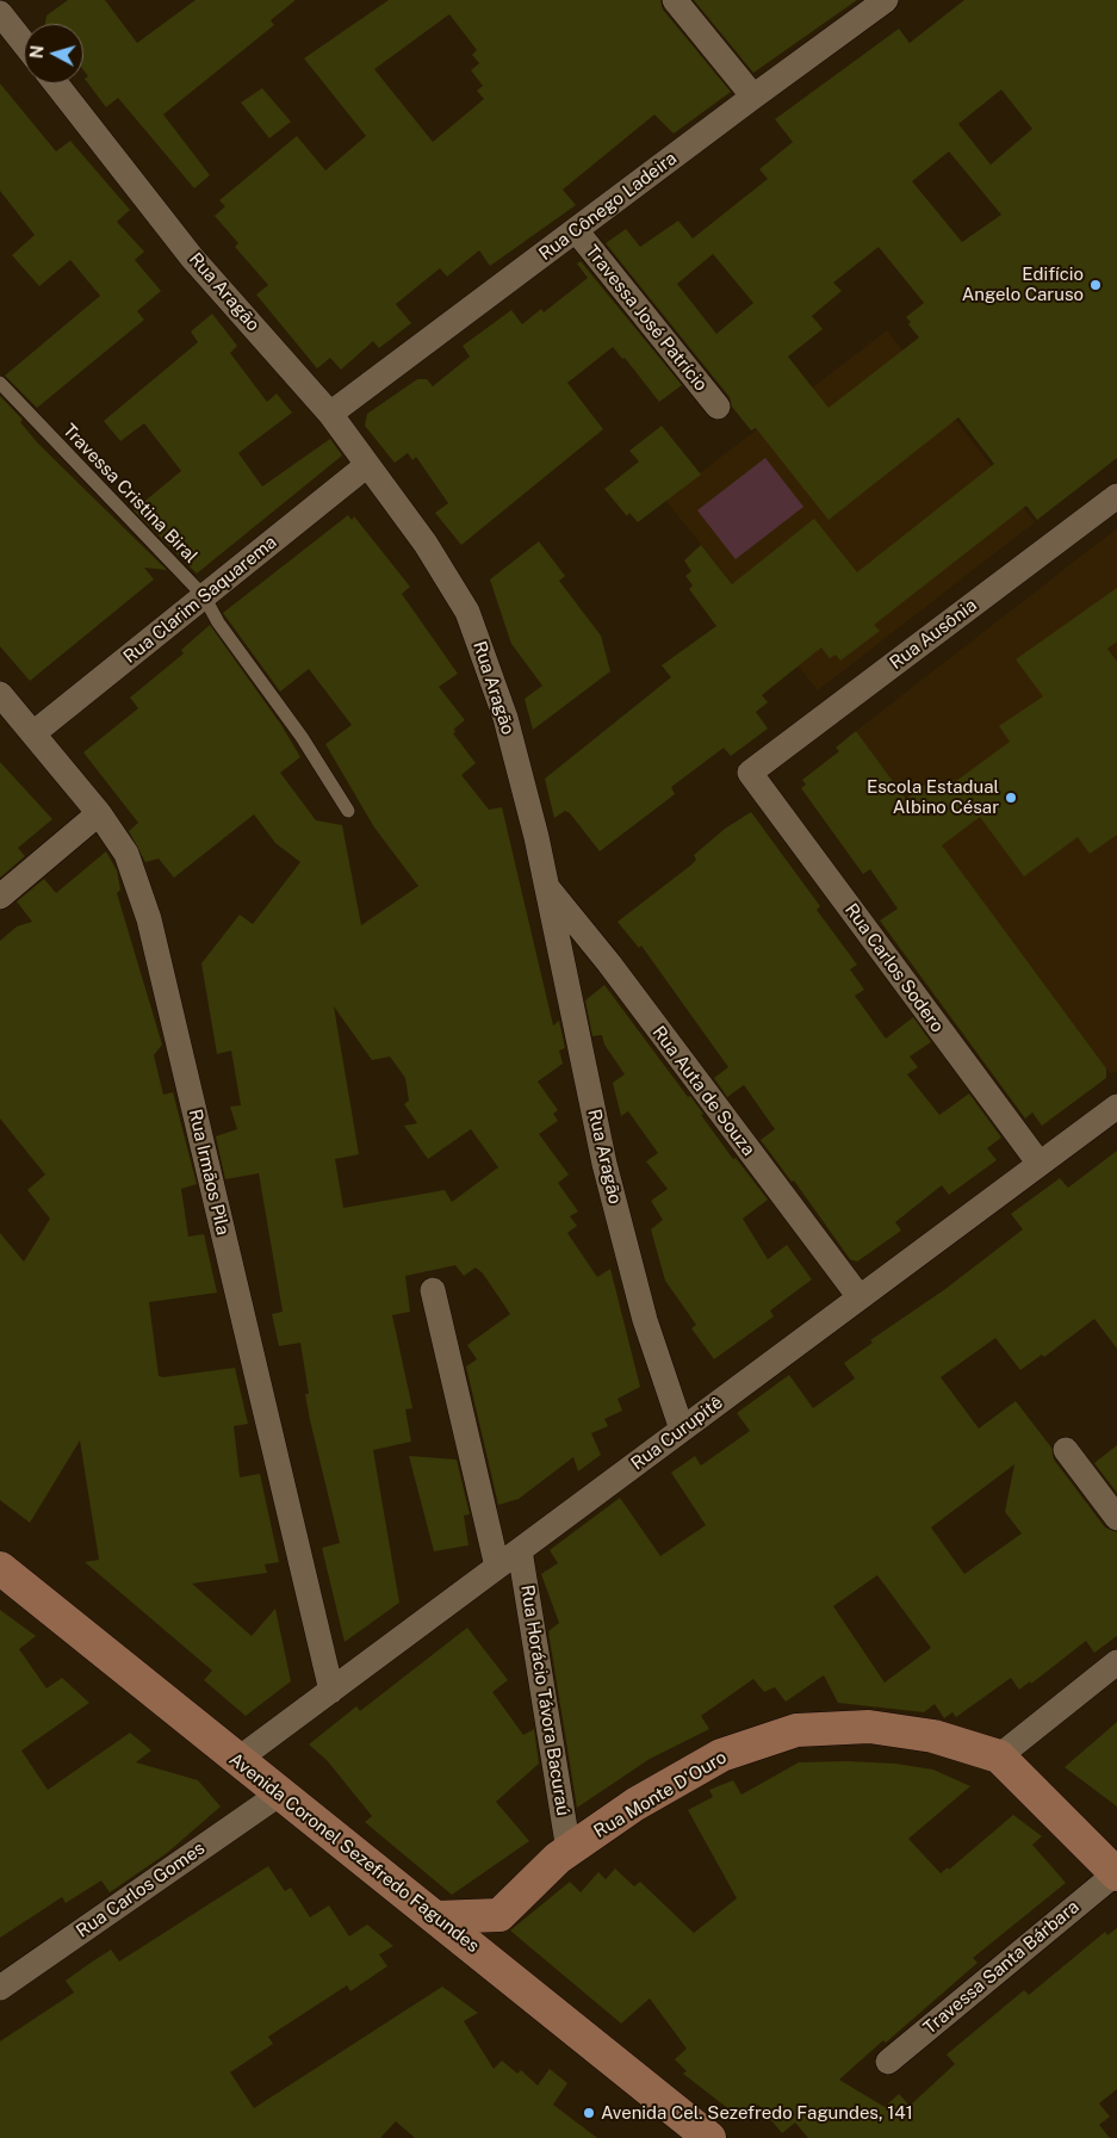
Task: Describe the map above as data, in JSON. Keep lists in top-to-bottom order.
{
  "streets": {
    "main road": ["Rua Monte D'Ouro", "Avenida Coronel Sezefredo Fagundes"],
    "street": [
      "Rua Cônego Ladeira",
      "Rua Aragão",
      "Travessa José Patrício",
      "Rua Clarim Saquarema",
      "Rua Ausônia",
      "Rua Carlos Sodero",
      "Rua Auta de Souza",
      "Rua Irmãos Pìla",
      "Rua Curupitê",
      "Rua Horácio Távora Bacuraú",
      "Rua Carlos Gomes",
      "Travessa Santa Bárbara"
    ],
    "lane": ["Travessa Cristina Biral"]
  },
  "crossings": [
    ["Rua Cônego Ladeira", "Rua Aragão"],
    ["Rua Cônego Ladeira", "Travessa José Patrício"],
    ["Rua Aragão", "Rua Clarim Saquarema"],
    ["Rua Aragão", "Rua Auta de Souza"],
    ["Rua Aragão", "Rua Curupitê"],
    ["Travessa Cristina Biral", "Rua Clarim Saquarema"],
    ["Rua Clarim Saquarema", "Rua Irmãos Pìla"],
    ["Rua Ausônia", "Rua Carlos Sodero"],
    ["Rua Carlos Sodero", "Rua Curupitê"],
    ["Rua Auta de Souza", "Rua Curupitê"],
    ["Rua Irmãos Pìla", "Rua Curupitê"],
    ["Rua Curupitê", "Rua Horácio Távora Bacuraú"],
    ["Rua Curupitê", "Avenida Coronel Sezefredo Fagundes"],
    ["Rua Horácio Távora Bacuraú", "Rua Monte D'Ouro"],
    ["Rua Monte D'Ouro", "Travessa Santa Bárbara"],
    ["Avenida Coronel Sezefredo Fagundes", "Rua Carlos Gomes"]
  ],
  "places": ["Edifício Angelo Caruso", "Escola Estadual Albino César", "Avenida Cel. Sezefredo Fagundes, 141"],
  "north": "left"
}
